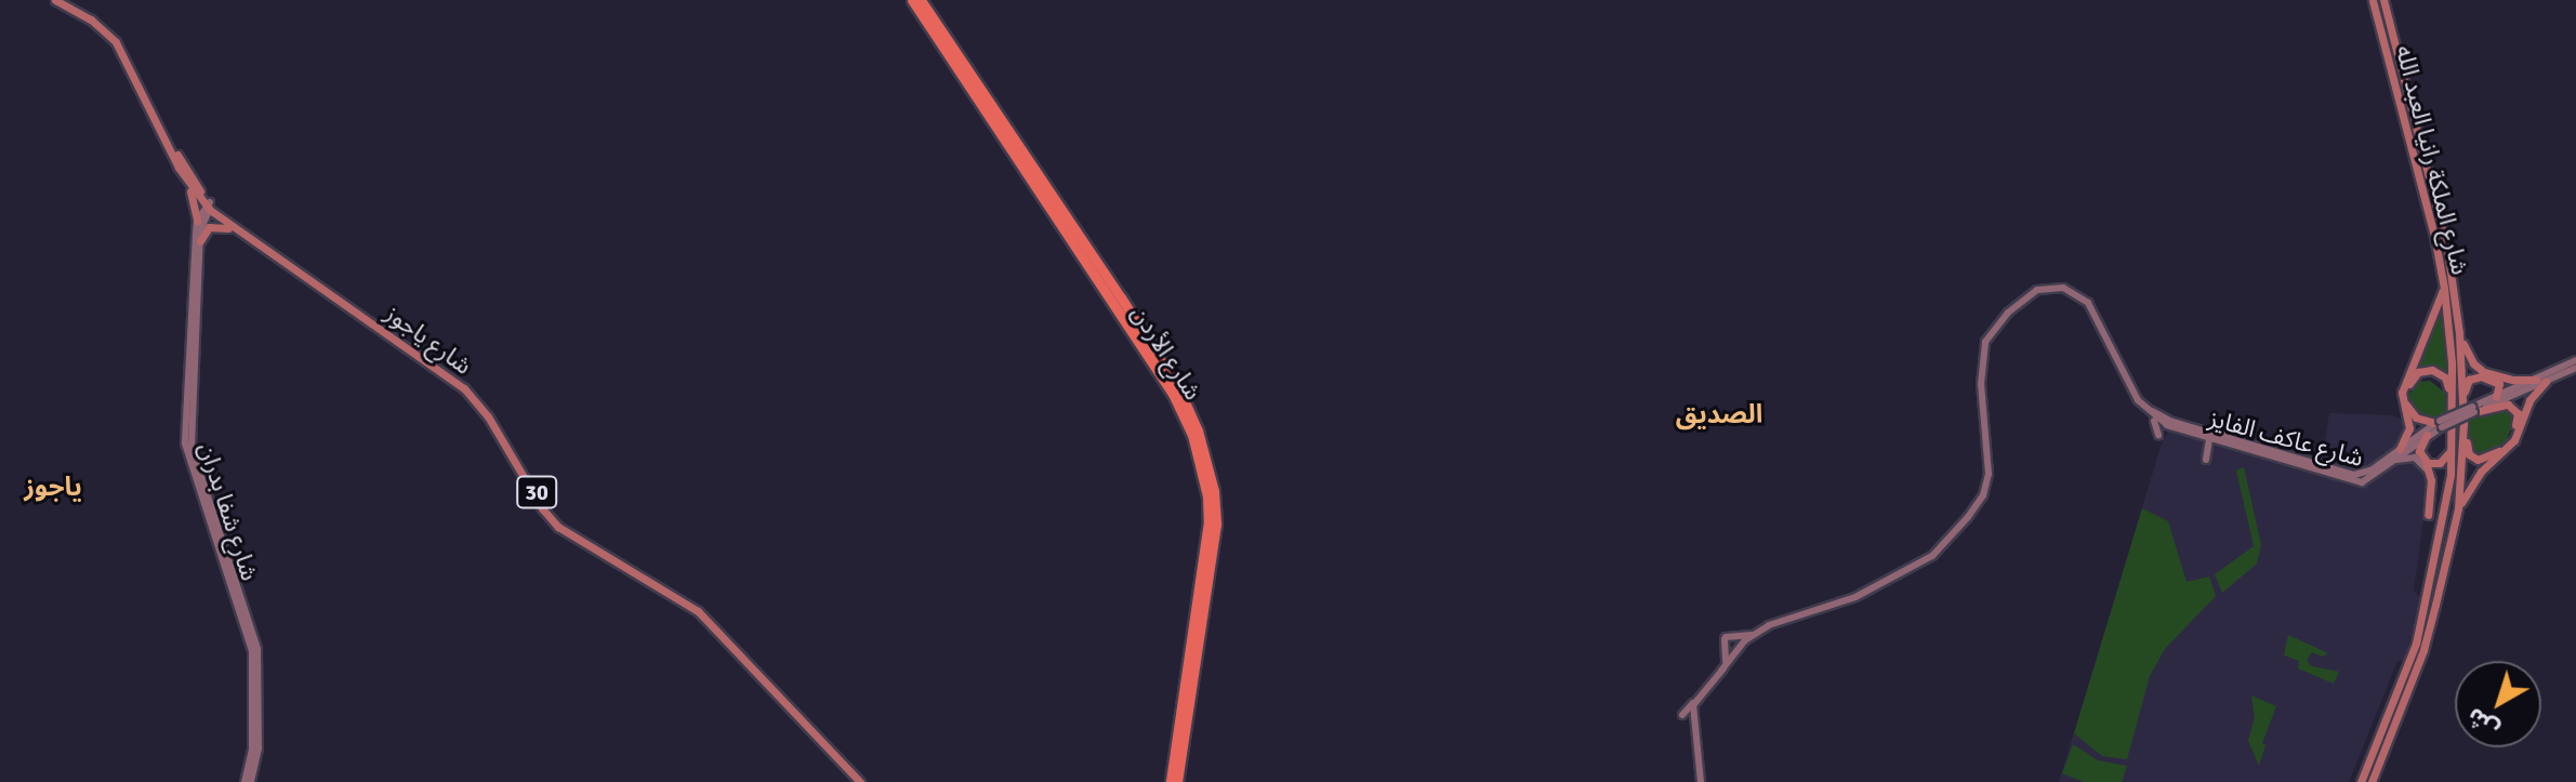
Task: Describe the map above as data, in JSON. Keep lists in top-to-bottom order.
{
  "streets": {
    "highway": ["شارع الأردن"],
    "main road": [
      "شارع الملكة رانيا العبد الله",
      "شارع ياجوز",
      "شارع عاكف الفايز",
      "30",
      "شارع شفا بدران"
    ]
  },
  "crossings": [
    ["شارع ياجوز", "شارع شفا بدران"]
  ],
  "districts": ["الصديق", "ياجوز"],
  "north": "bottom left"
}
